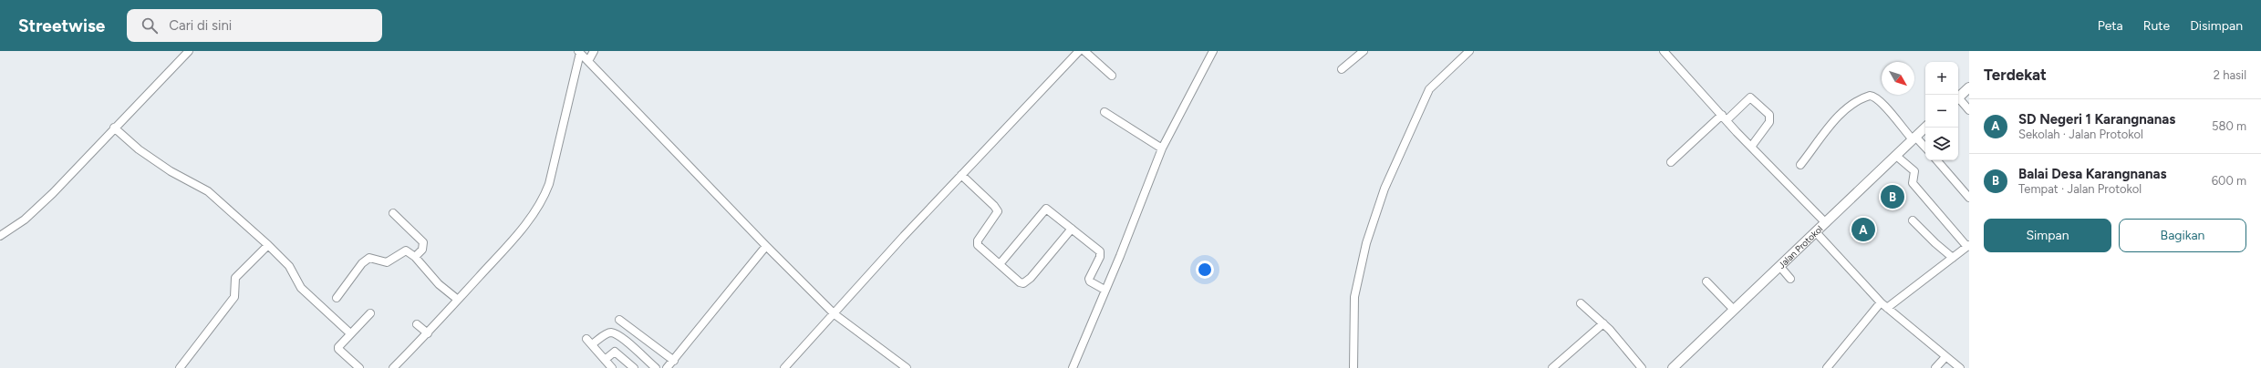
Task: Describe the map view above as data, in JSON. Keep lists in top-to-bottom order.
{
  "streets": {
    "street": ["Jalan Protokol"]
  },
  "north": "bottom right",
  "page": {
    "header": "Streetwise",
    "search": "Cari di sini",
    "nav": ["Peta", "Rute", "Disimpan"],
    "heading": ["Terdekat", "2 hasil"],
    "map_buttons": ["+", "−"],
    "list": [
      {
        "mark": "A",
        "name": "SD Negeri 1 Karangnanas",
        "note": "Sekolah · Jalan Protokol",
        "value": "580 m"
      },
      {
        "mark": "B",
        "name": "Balai Desa Karangnanas",
        "note": "Tempat · Jalan Protokol",
        "value": "600 m"
      }
    ],
    "pins": ["B", "A"],
    "buttons": ["Simpan", "Bagikan"]
  }
}
